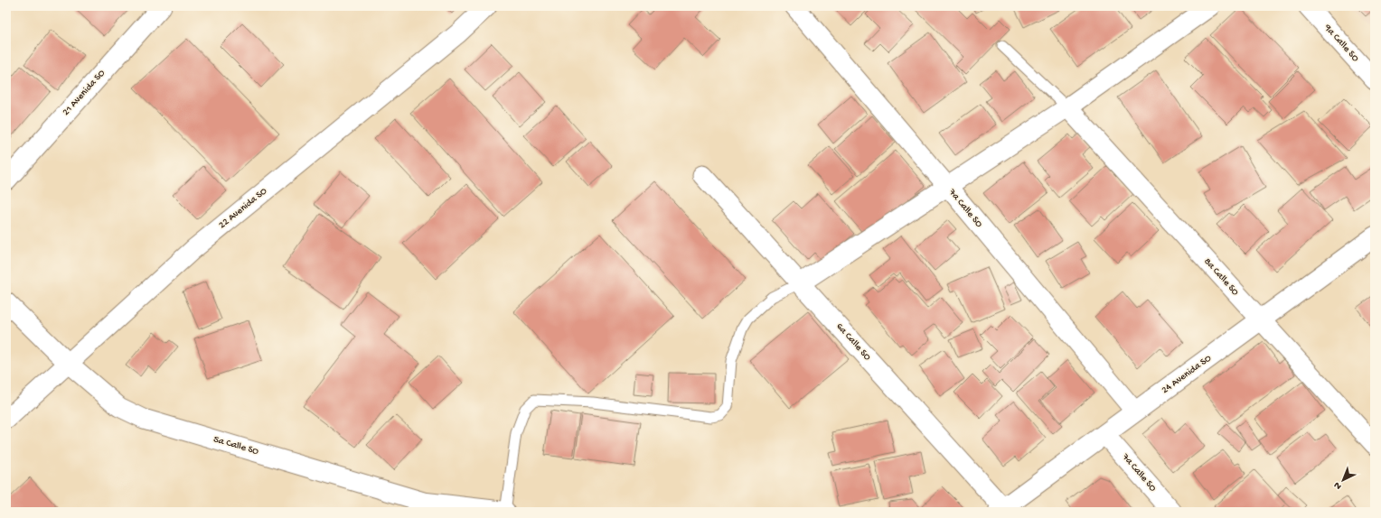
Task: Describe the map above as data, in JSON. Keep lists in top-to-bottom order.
{
  "streets": {
    "street": [
      "9a Calle SO",
      "21 Avenida SO",
      "22 Avenida SO",
      "7a Calle SO",
      "8a Calle SO",
      "6a Calle SO",
      "24 Avenida SO",
      "5a Calle SO"
    ]
  },
  "crossings": [
    ["22 Avenida SO", "5a Calle SO"],
    ["7a Calle SO", "24 Avenida SO"],
    ["8a Calle SO", "24 Avenida SO"],
    ["6a Calle SO", "24 Avenida SO"]
  ],
  "north": "bottom left"
}
